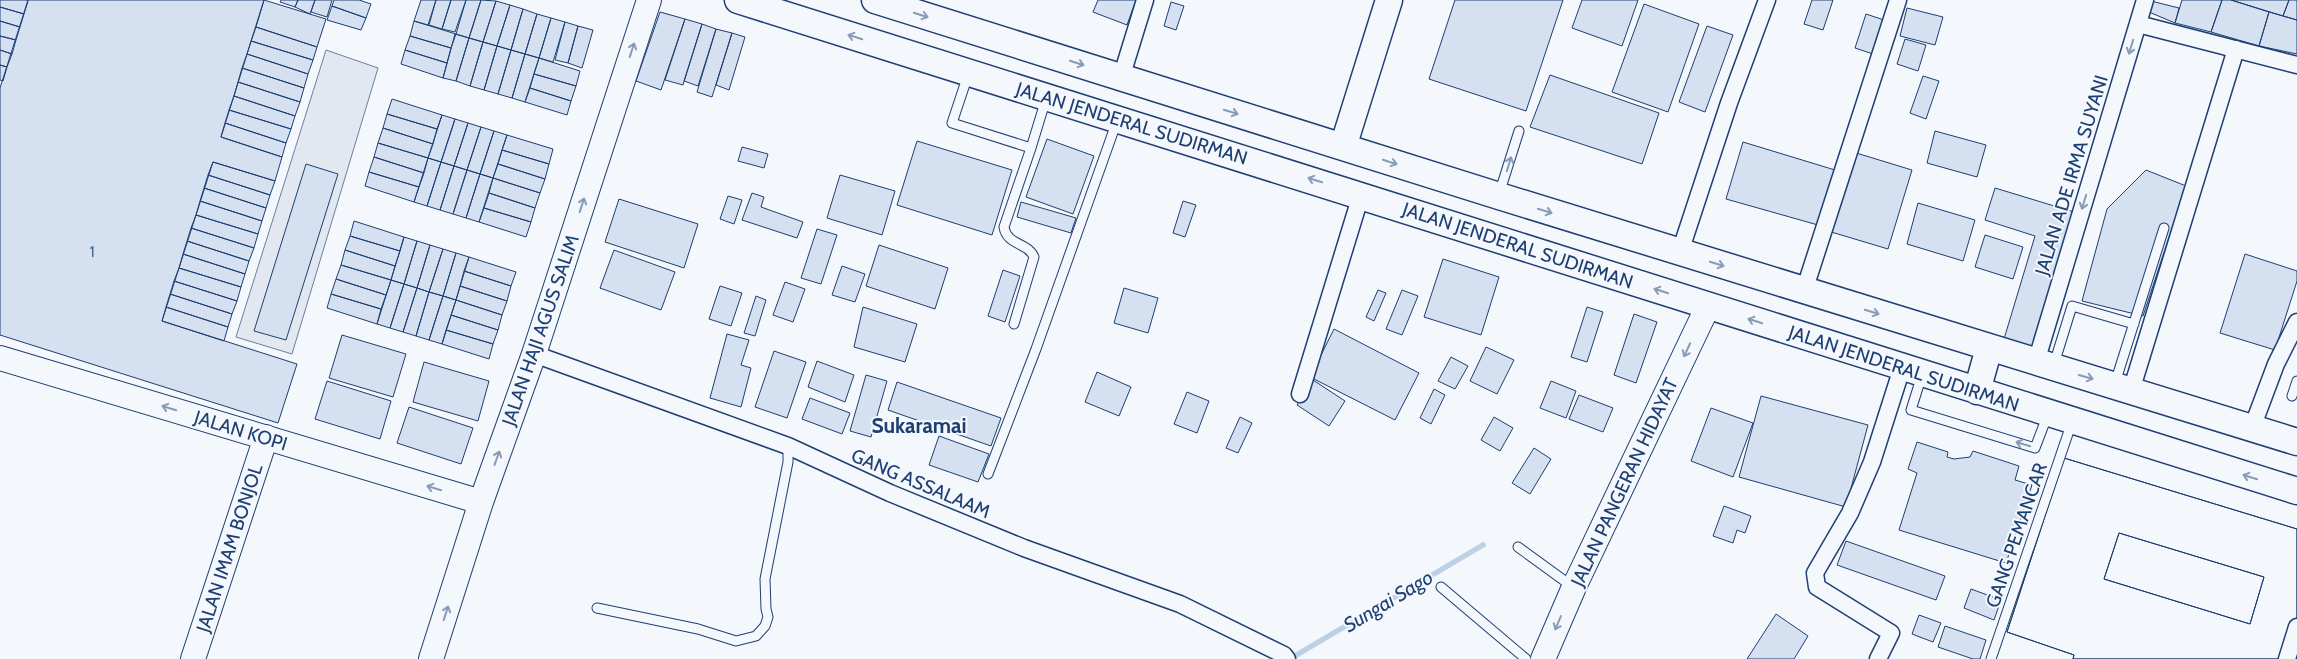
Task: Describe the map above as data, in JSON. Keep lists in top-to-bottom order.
{
  "streets": {
    "main road": ["JALAN JENDERAL SUDIRMAN"],
    "street": [
      "JALAN ADE IRMA SUYANI",
      "JALAN HAJI AGUS SALIM",
      "JALAN KOPI",
      "JALAN PANGERAN HIDAYAT",
      "GANG ASSALAAM",
      "JALAN IMAM BONJOL"
    ],
    "lane": ["GANG PEMANCAR"]
  },
  "crossings": [
    ["JALAN JENDERAL SUDIRMAN", "JALAN ADE IRMA SUYANI"],
    ["JALAN JENDERAL SUDIRMAN", "JALAN PANGERAN HIDAYAT"],
    ["JALAN JENDERAL SUDIRMAN", "GANG PEMANCAR"],
    ["JALAN HAJI AGUS SALIM", "JALAN KOPI"],
    ["JALAN HAJI AGUS SALIM", "GANG ASSALAAM"],
    ["JALAN KOPI", "JALAN IMAM BONJOL"]
  ],
  "one_way": ["JALAN HAJI AGUS SALIM", "JALAN KOPI", "JALAN PANGERAN HIDAYAT"],
  "districts": ["Sukaramai"],
  "water": ["Sungai Sago"],
  "house_numbers": ["1"]
}
